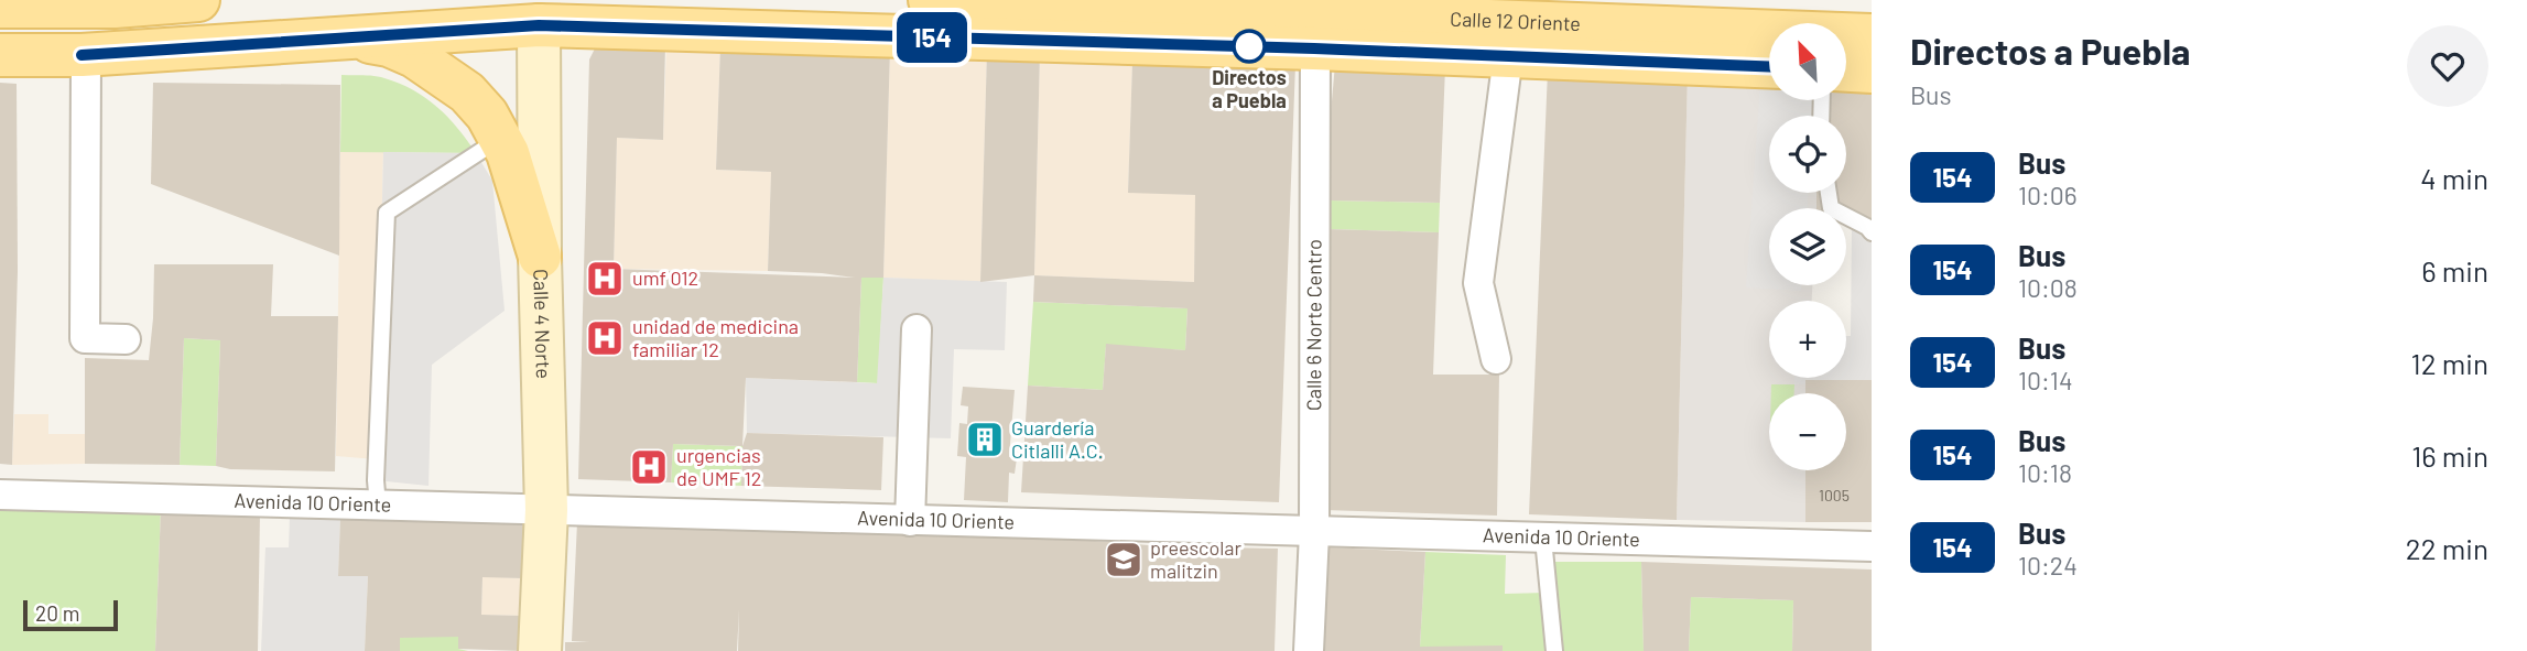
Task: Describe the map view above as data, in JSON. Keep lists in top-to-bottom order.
{
  "streets": {
    "main road": ["Calle 12 Oriente", "Calle 4 Norte"],
    "street": ["Calle 6 Norte Centro", "Avenida 10 Oriente"]
  },
  "crossings": [
    ["Calle 12 Oriente", "Calle 4 Norte"],
    ["Calle 12 Oriente", "Calle 6 Norte Centro"],
    ["Calle 4 Norte", "Avenida 10 Oriente"],
    ["Calle 6 Norte Centro", "Avenida 10 Oriente"]
  ],
  "places": {
    "other": ["Directos a Puebla"],
    "hospital": ["umf 012", "unidad de medicina familiar 12", "urgencias de UMF 12"],
    "building": ["Guardería Citlalli A.C."],
    "school or university": ["preescolar malitzin"]
  },
  "lines": ["bus line 154"],
  "house_numbers": ["1005"],
  "scale_bar": "20 m",
  "north": "top left",
  "page": {
    "on_map": "154",
    "heading": ["Directos a Puebla", "Bus"],
    "map_buttons": ["+", "−"],
    "list": [
      {
        "mark": "154",
        "name": "Bus",
        "note": "10:06",
        "value": "4 min"
      },
      {
        "mark": "154",
        "name": "Bus",
        "note": "10:08",
        "value": "6 min"
      },
      {
        "mark": "154",
        "name": "Bus",
        "note": "10:14",
        "value": "12 min"
      },
      {
        "mark": "154",
        "name": "Bus",
        "note": "10:18",
        "value": "16 min"
      },
      {
        "mark": "154",
        "name": "Bus",
        "note": "10:24",
        "value": "22 min"
      }
    ],
    "scale": "20 m"
  }
}
